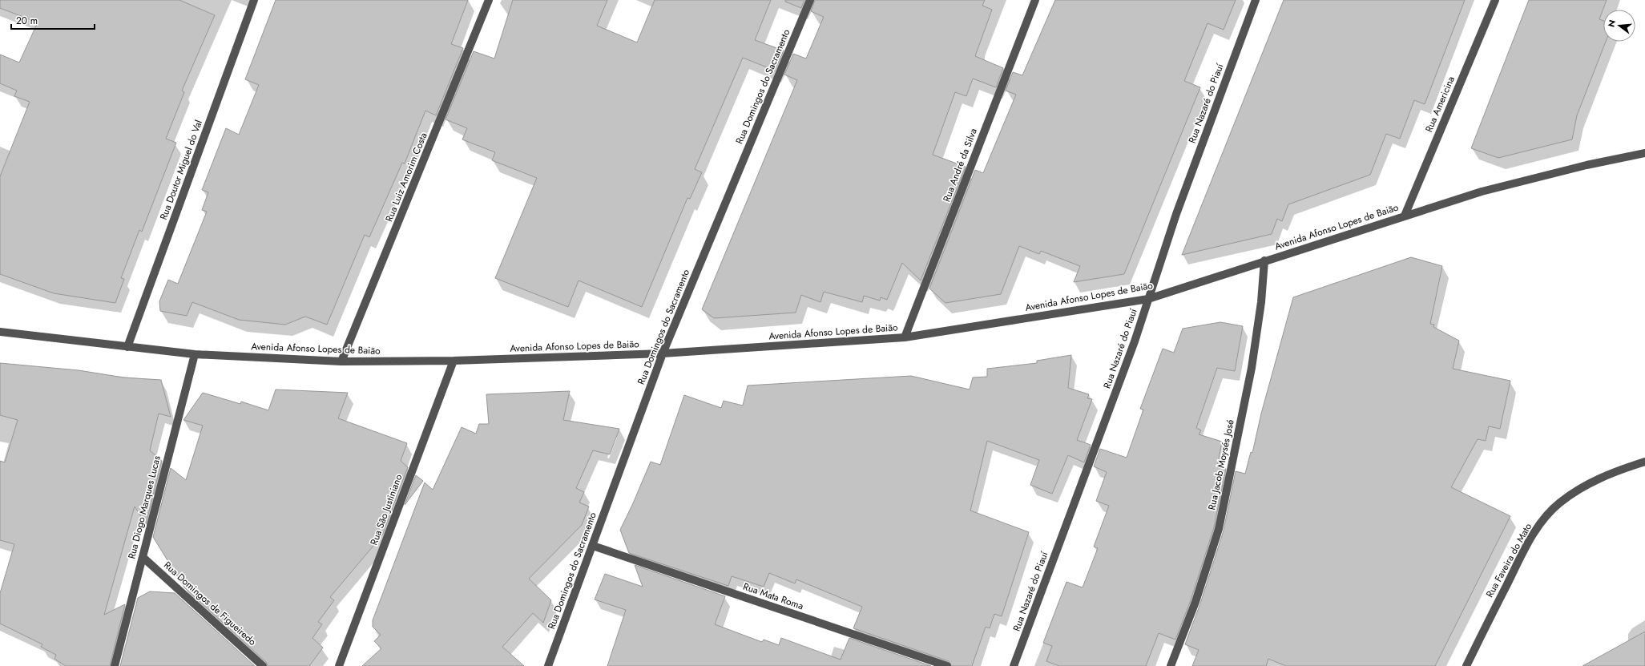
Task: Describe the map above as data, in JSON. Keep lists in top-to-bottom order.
{
  "streets": {
    "street": [
      "Rua Domingos do Sacramento",
      "Rua Nazaré do Piauí",
      "Rua Americina",
      "Rua André da Silva",
      "Rua Doutor Miguel do Val",
      "Rua Luiz Amorim Costa",
      "Avenida Afonso Lopes de Baião",
      "Rua Jacob Moysés José",
      "Rua Diogo Marques Lucas",
      "Rua São Justiniano",
      "Rua Faveira do Mato",
      "Rua Mata Roma",
      "Rua Domingos de Figueiredo"
    ]
  },
  "crossings": [
    ["Rua Domingos do Sacramento", "Avenida Afonso Lopes de Baião"],
    ["Rua Domingos do Sacramento", "Rua Mata Roma"],
    ["Rua Nazaré do Piauí", "Avenida Afonso Lopes de Baião"],
    ["Rua Americina", "Avenida Afonso Lopes de Baião"],
    ["Rua André da Silva", "Avenida Afonso Lopes de Baião"],
    ["Rua Doutor Miguel do Val", "Avenida Afonso Lopes de Baião"],
    ["Rua Luiz Amorim Costa", "Avenida Afonso Lopes de Baião"],
    ["Avenida Afonso Lopes de Baião", "Rua Jacob Moysés José"],
    ["Avenida Afonso Lopes de Baião", "Rua Diogo Marques Lucas"],
    ["Avenida Afonso Lopes de Baião", "Rua São Justiniano"],
    ["Rua Diogo Marques Lucas", "Rua Domingos de Figueiredo"]
  ],
  "scale_bar": "20 m",
  "north": "left"
}
